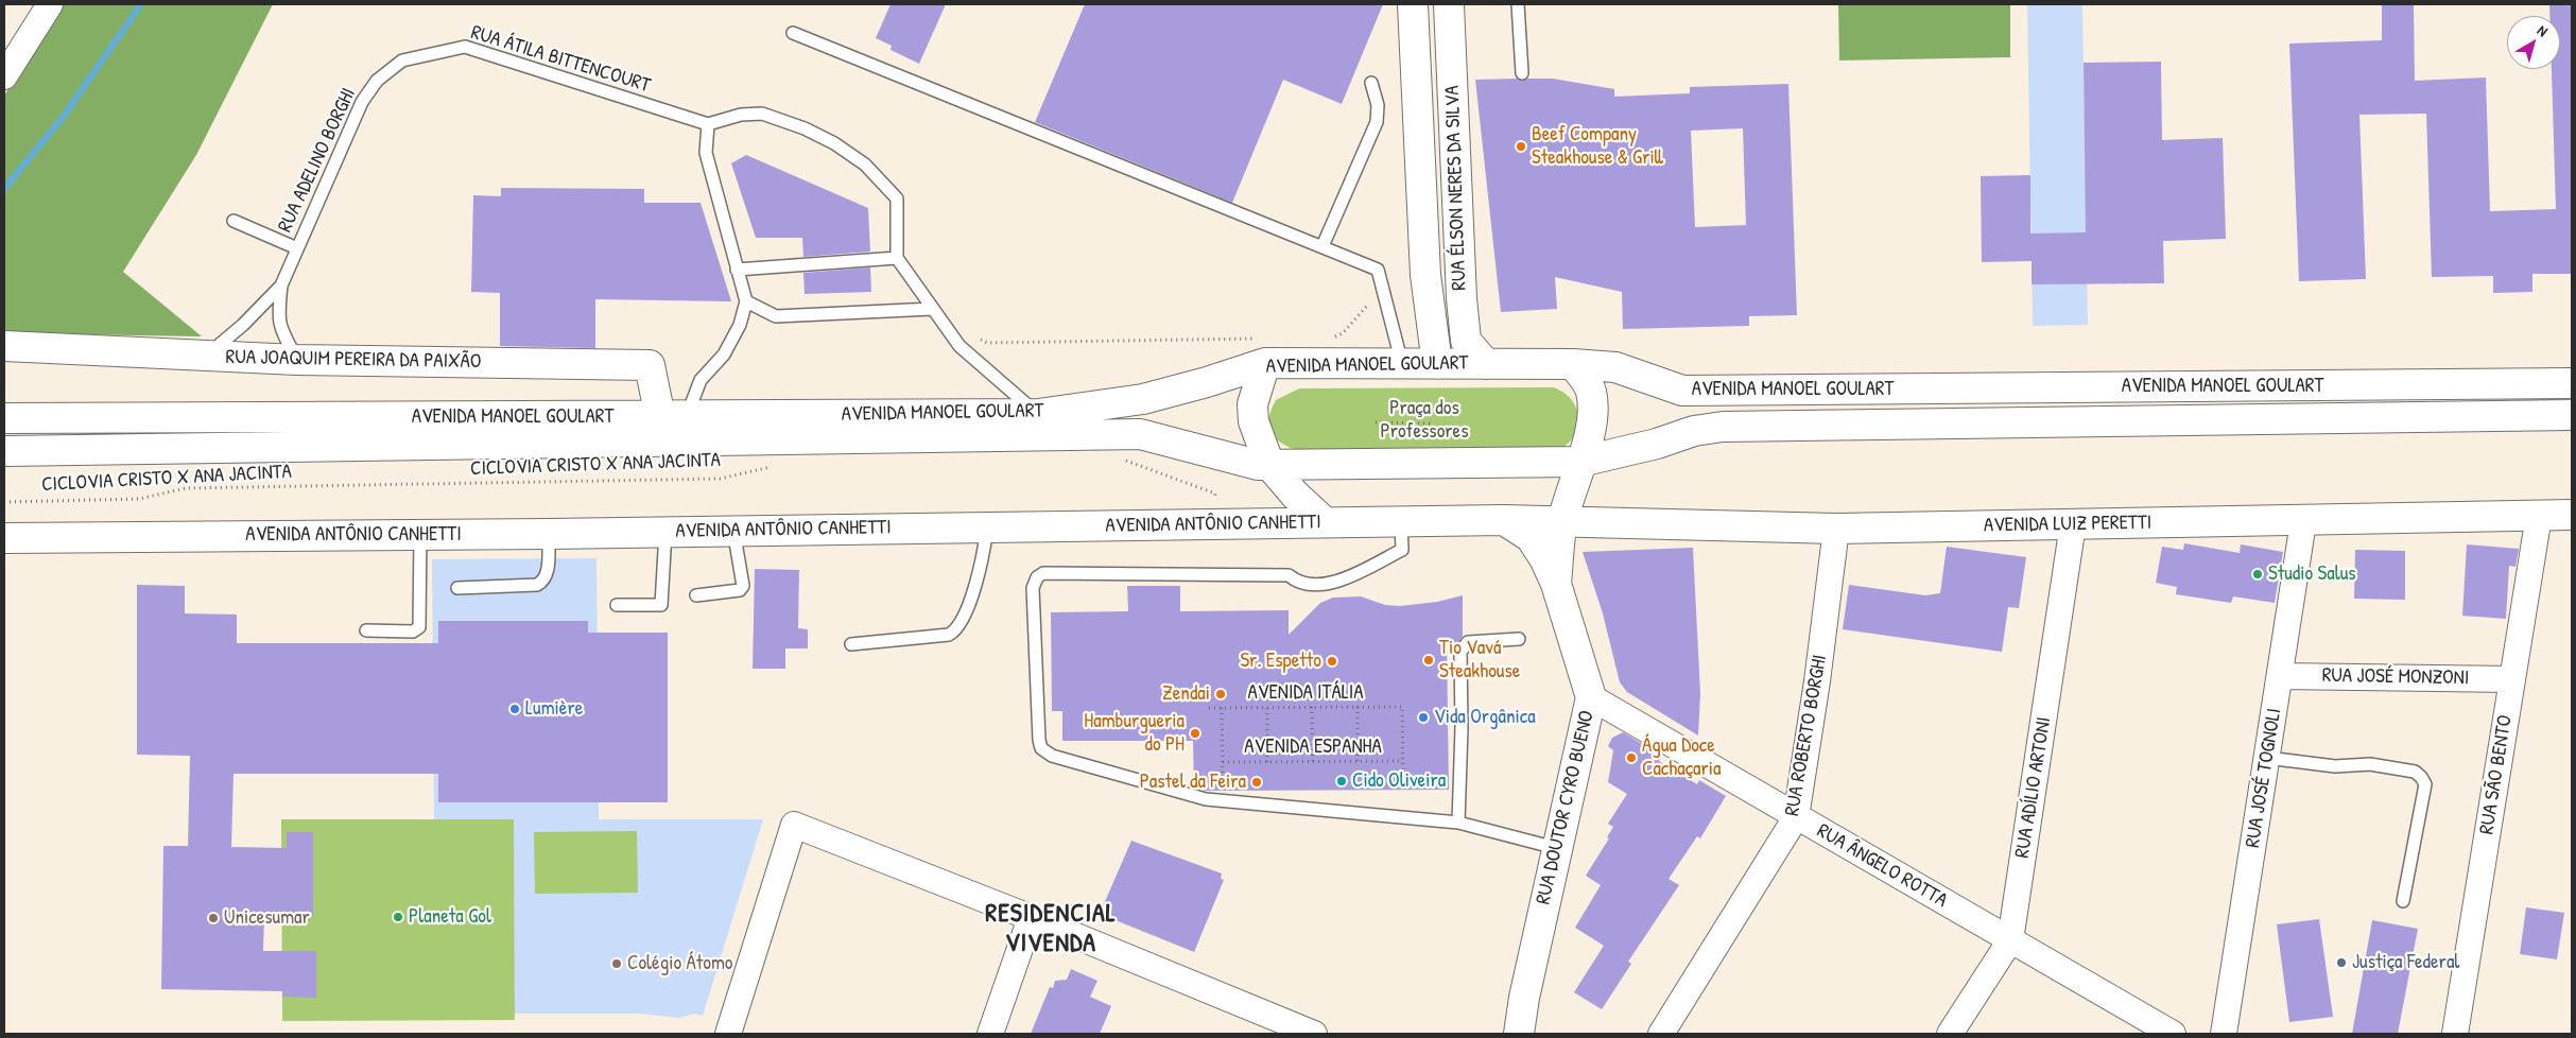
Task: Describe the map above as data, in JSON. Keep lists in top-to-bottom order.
{
  "streets": {
    "main road": [
      "RUA ÉLSON NERES DA SILVA",
      "RUA JOAQUIM PEREIRA DA PAIXÃO",
      "AVENIDA MANOEL GOULART",
      "AVENIDA ANTÔNIO CANHETTI",
      "AVENIDA LUIZ PERETTI",
      "RUA DOUTOR CYRO BUENO"
    ],
    "street": [
      "RUA JOSÉ MONZONI",
      "RUA ROBERTO BORGHI",
      "RUA SÃO BENTO",
      "RUA JOSÉ TOGNOLI",
      "RUA ADÍLIO ARTONI",
      "RUA ÂNGELO ROTTA"
    ],
    "lane": ["RUA ÁTILA BITTENCOURT", "RUA ADELINO BORGHI"],
    "path": ["CICLOVIA CRISTO X ANA JACINTA", "AVENIDA ITÁLIA", "AVENIDA ESPANHA"]
  },
  "crossings": [
    ["RUA ÁTILA BITTENCOURT", "RUA ADELINO BORGHI"],
    ["RUA ÉLSON NERES DA SILVA", "AVENIDA MANOEL GOULART"],
    ["RUA JOAQUIM PEREIRA DA PAIXÃO", "AVENIDA MANOEL GOULART"],
    ["AVENIDA MANOEL GOULART", "RUA DOUTOR CYRO BUENO"],
    ["AVENIDA ANTÔNIO CANHETTI", "AVENIDA LUIZ PERETTI"],
    ["AVENIDA ANTÔNIO CANHETTI", "RUA DOUTOR CYRO BUENO"],
    ["AVENIDA LUIZ PERETTI", "RUA ROBERTO BORGHI"],
    ["AVENIDA LUIZ PERETTI", "RUA SÃO BENTO"],
    ["AVENIDA LUIZ PERETTI", "RUA JOSÉ TOGNOLI"],
    ["AVENIDA LUIZ PERETTI", "RUA ADÍLIO ARTONI"],
    ["AVENIDA LUIZ PERETTI", "RUA DOUTOR CYRO BUENO"],
    ["RUA JOSÉ MONZONI", "RUA SÃO BENTO"],
    ["RUA JOSÉ MONZONI", "RUA JOSÉ TOGNOLI"],
    ["AVENIDA ITÁLIA", "AVENIDA ESPANHA"],
    ["RUA ROBERTO BORGHI", "RUA ÂNGELO ROTTA"],
    ["RUA ADÍLIO ARTONI", "RUA ÂNGELO ROTTA"],
    ["RUA DOUTOR CYRO BUENO", "RUA ÂNGELO ROTTA"]
  ],
  "districts": ["RESIDENCIAL VIVENDA"],
  "parks": ["Praça dos Professores"],
  "places": [
    "Beef Company Steakhouse & Grill",
    "Studio Salus",
    "Tio Vavá Steakhouse",
    "Sr. Espetto",
    "Zendai",
    "Lumière",
    "Vida Orgânica",
    "Hamburgueria do PH",
    "Água Doce Cachaçaria",
    "Cido Oliveira",
    "Pastel da Feira",
    "Planeta Gol",
    "Unicesumar",
    "Justiça Federal",
    "Colégio Átomo"
  ],
  "north": "top right"
}
